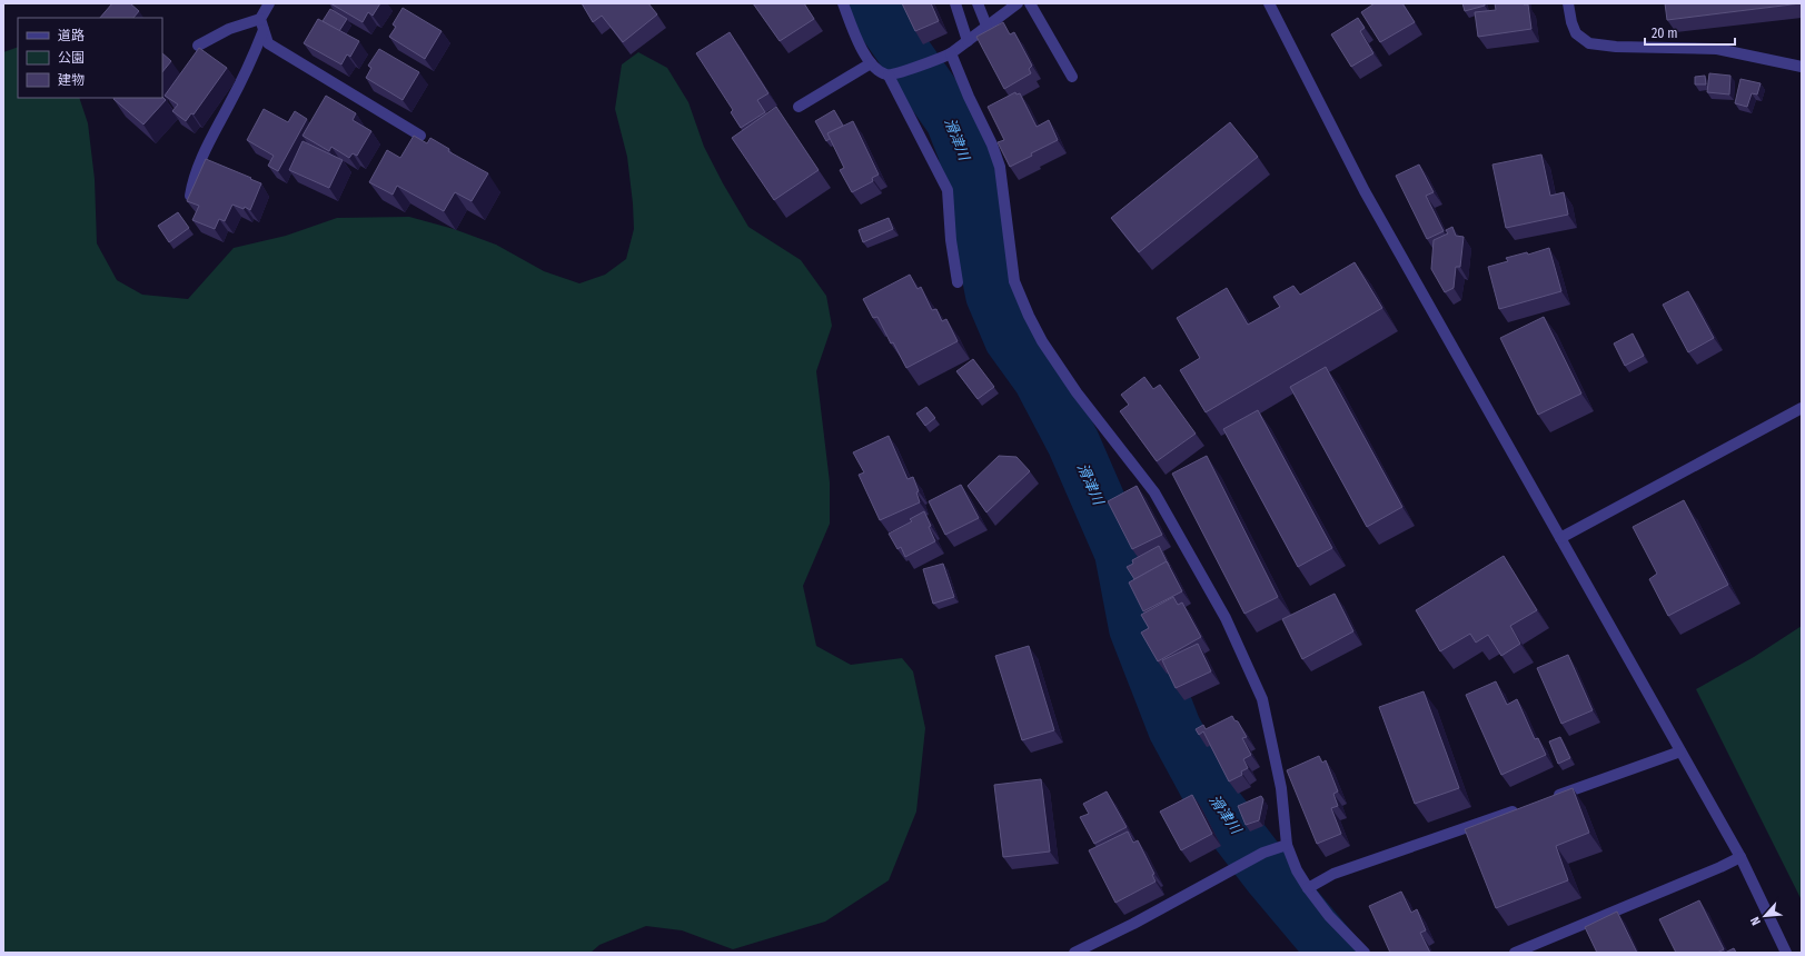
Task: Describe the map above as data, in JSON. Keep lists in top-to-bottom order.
{
  "water": ["滑津川"],
  "legend": ["道路", "公園", "建物"],
  "scale_bar": "20 m",
  "north": "bottom left"
}
